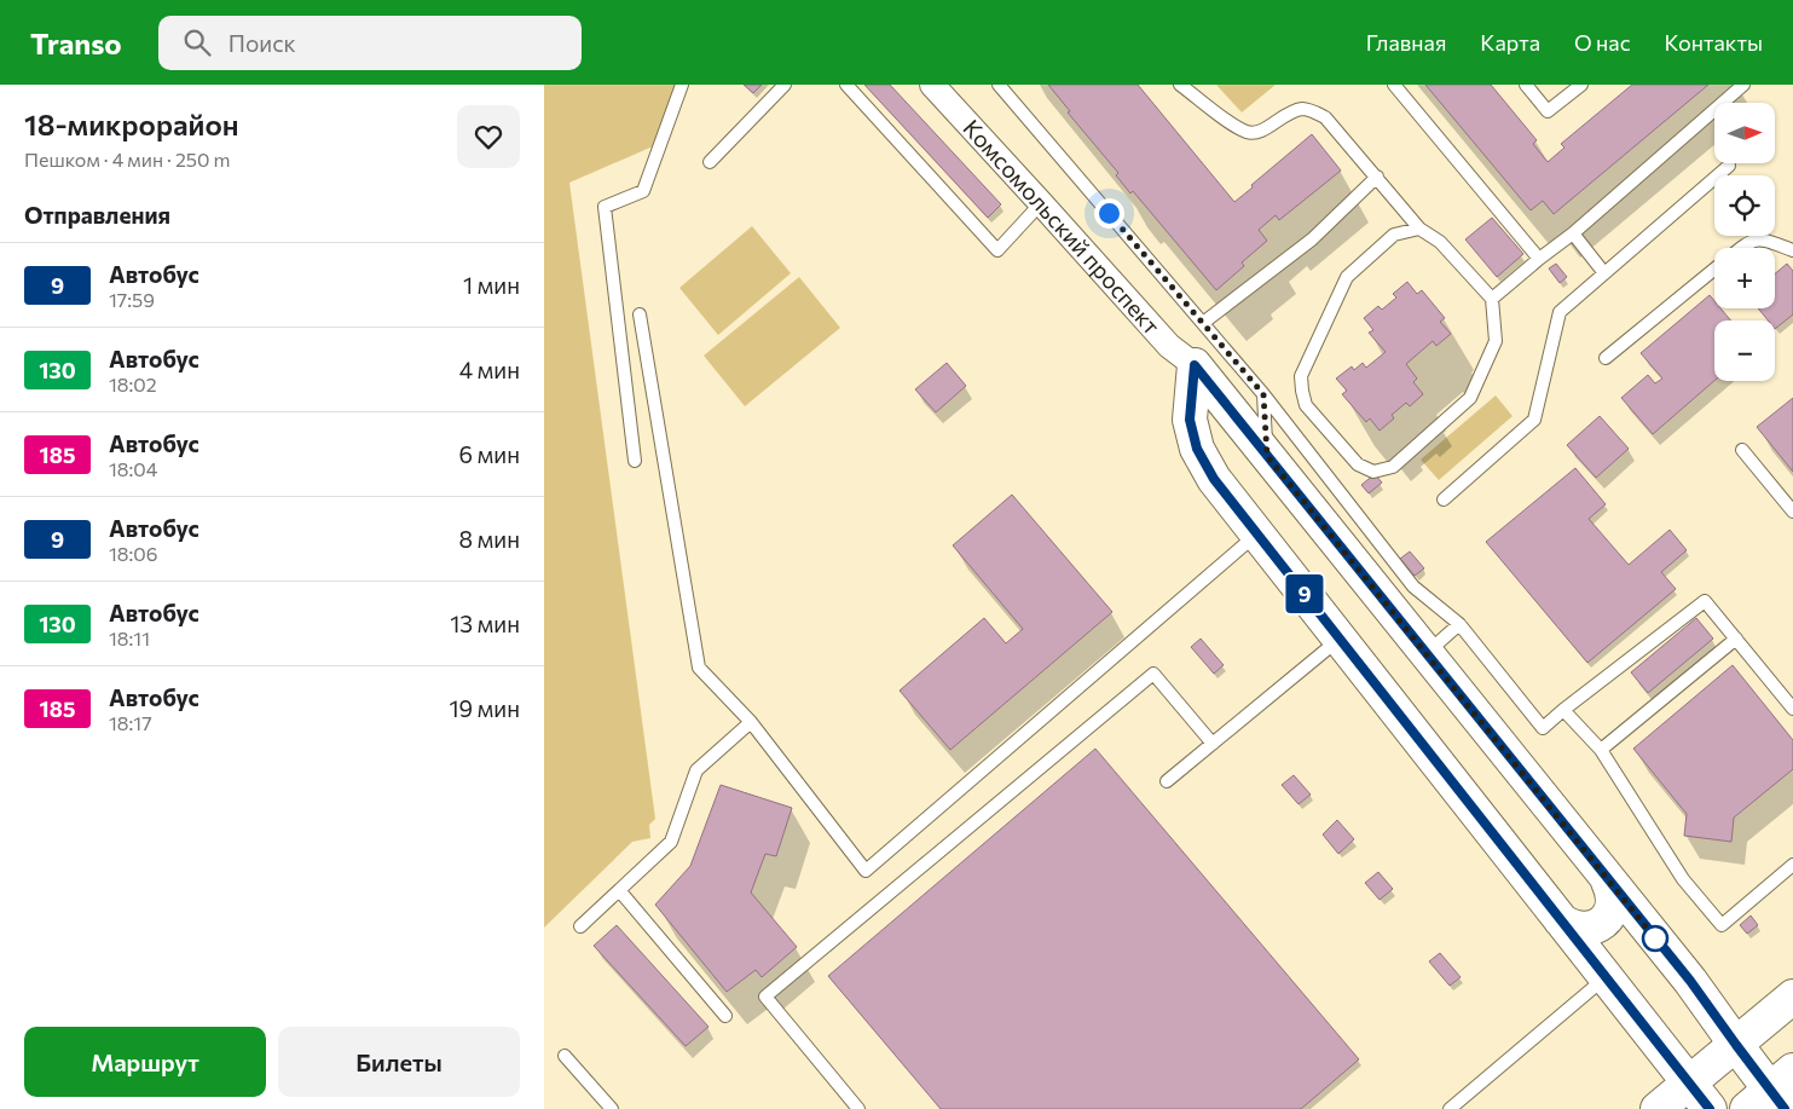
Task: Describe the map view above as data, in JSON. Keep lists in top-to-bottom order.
{
  "streets": {
    "street": ["Комсомольский проспект"]
  },
  "lines": ["bus line 9"],
  "north": "right",
  "page": {
    "header": "Transo",
    "search": "Поиск",
    "nav": [
      "Главная",
      "Карта",
      "О нас",
      "Контакты"
    ],
    "heading": [
      ["18-микрорайон", "Пешком · 4 мин · 250 m"],
      "Отправления"
    ],
    "on_map": "9",
    "map_buttons": ["+", "−"],
    "list": [
      {
        "mark": "9",
        "name": "Автобус",
        "note": "17:59",
        "value": "1 мин"
      },
      {
        "mark": "130",
        "name": "Автобус",
        "note": "18:02",
        "value": "4 мин"
      },
      {
        "mark": "185",
        "name": "Автобус",
        "note": "18:04",
        "value": "6 мин"
      },
      {
        "mark": "9",
        "name": "Автобус",
        "note": "18:06",
        "value": "8 мин"
      },
      {
        "mark": "130",
        "name": "Автобус",
        "note": "18:11",
        "value": "13 мин"
      },
      {
        "mark": "185",
        "name": "Автобус",
        "note": "18:17",
        "value": "19 мин"
      }
    ],
    "buttons": ["Маршрут", "Билеты"]
  }
}
